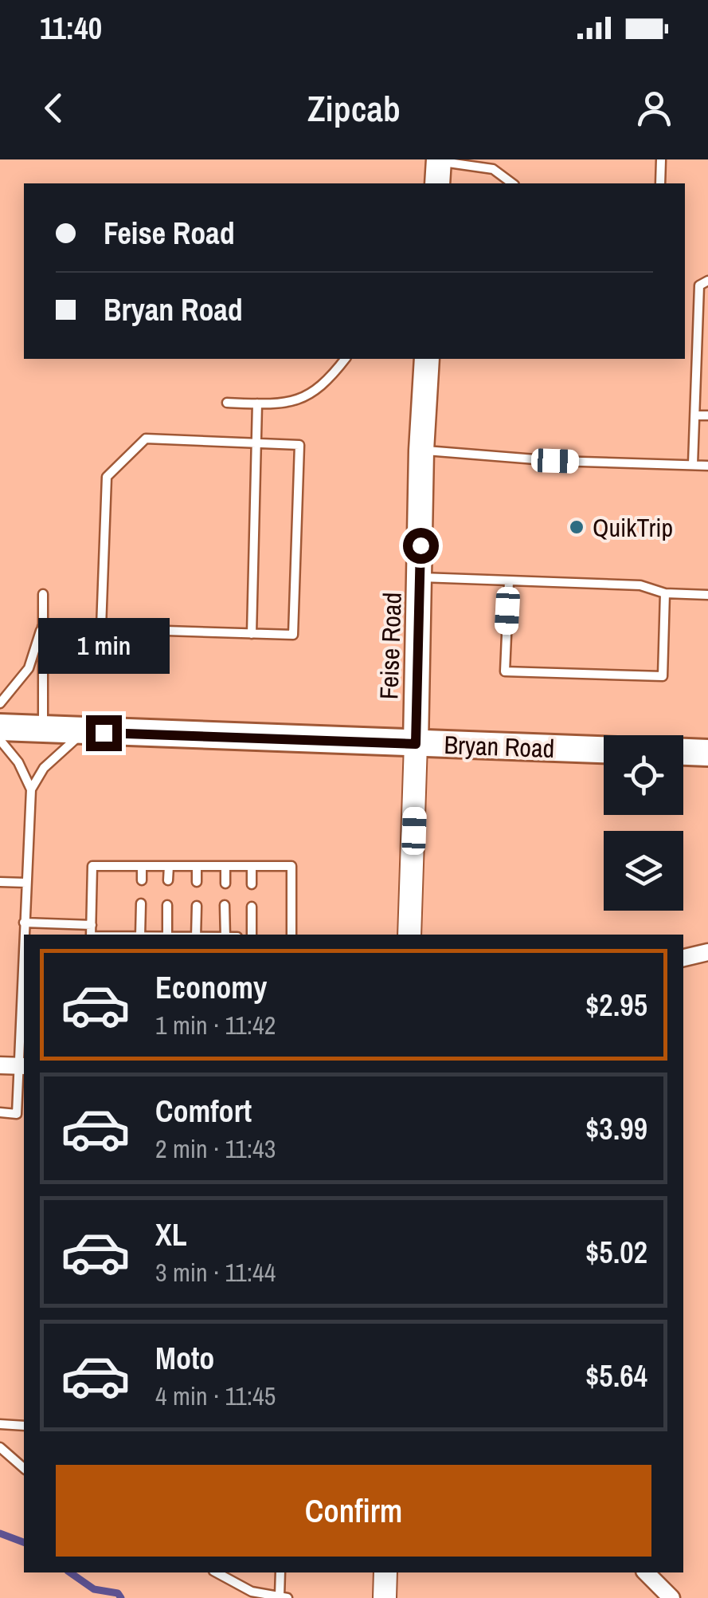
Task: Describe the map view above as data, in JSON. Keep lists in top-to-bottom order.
{
  "streets": {
    "main road": ["Feise Road", "Bryan Road"]
  },
  "crossings": [
    ["Feise Road", "Bryan Road"]
  ],
  "places": ["QuikTrip"],
  "page": {
    "status": "11:40",
    "header": "Zipcab",
    "banner": ["Feise Road", "Bryan Road"],
    "bubble": "1 min",
    "list": [
      {
        "name": "Economy",
        "note": "1 min · 11:42",
        "value": "$2.95"
      },
      {
        "name": "Comfort",
        "note": "2 min · 11:43",
        "value": "$3.99"
      },
      {
        "name": "XL",
        "note": "3 min · 11:44",
        "value": "$5.02"
      },
      {
        "name": "Moto",
        "note": "4 min · 11:45",
        "value": "$5.64"
      }
    ],
    "buttons": "Confirm"
  }
}
